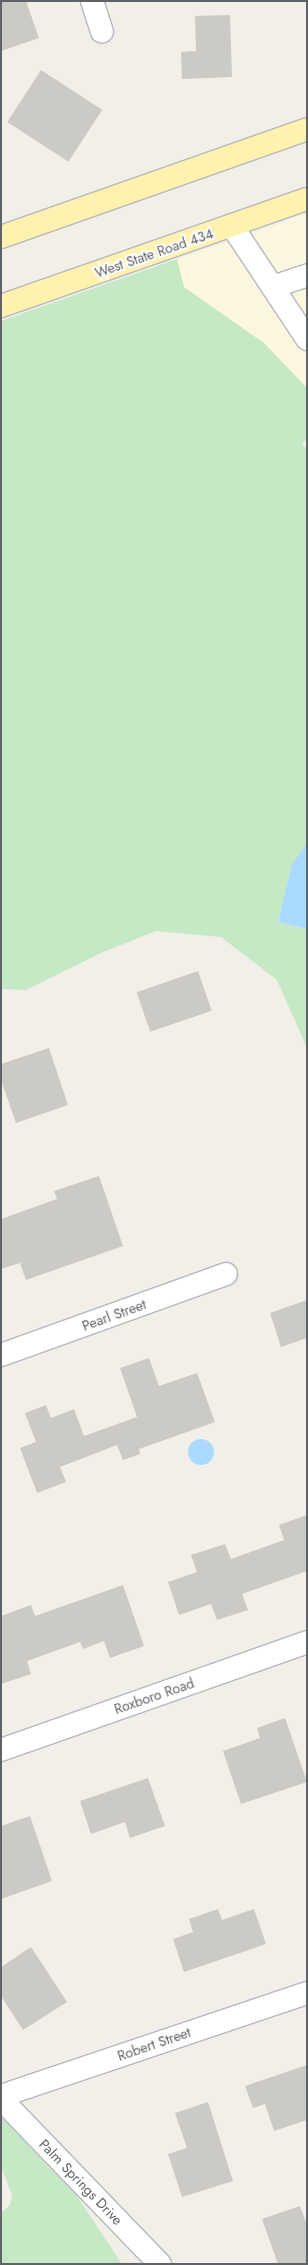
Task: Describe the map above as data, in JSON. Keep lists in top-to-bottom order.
{
  "streets": {
    "main road": ["West State Road 434"],
    "street": [
      "Pearl Street",
      "Roxboro Road",
      "Robert Street",
      "Palm Springs Drive"
    ]
  }
}
